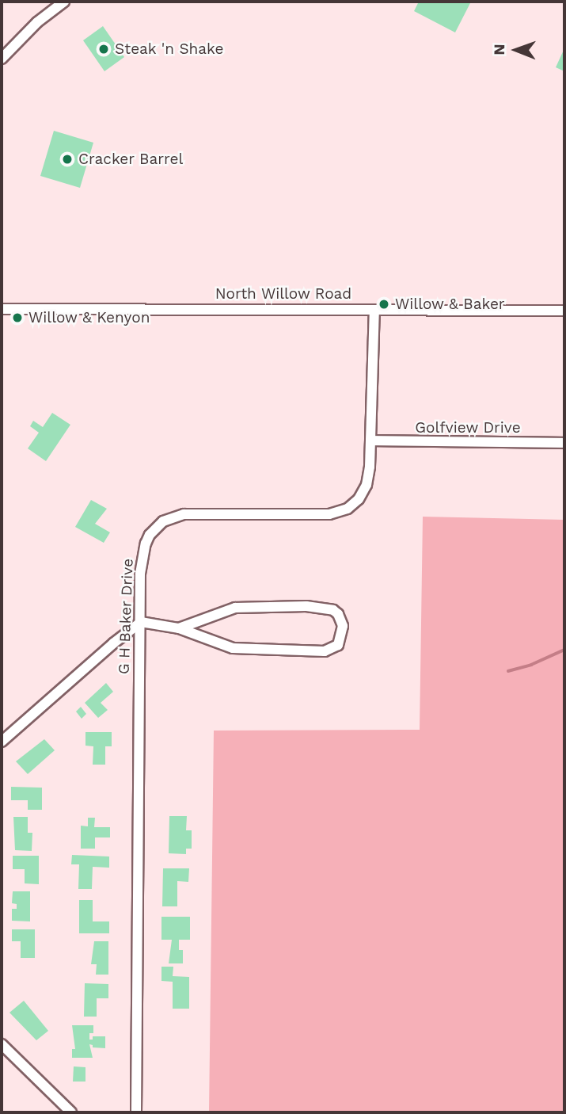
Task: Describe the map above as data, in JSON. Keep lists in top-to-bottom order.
{
  "streets": {
    "street": ["North Willow Road", "Golfview Drive", "G H Baker Drive"]
  },
  "crossings": [
    ["North Willow Road", "G H Baker Drive"],
    ["Golfview Drive", "G H Baker Drive"]
  ],
  "places": [
    "Steak 'n Shake",
    "Cracker Barrel",
    "Willow & Baker",
    "Willow & Kenyon"
  ],
  "north": "left"
}
